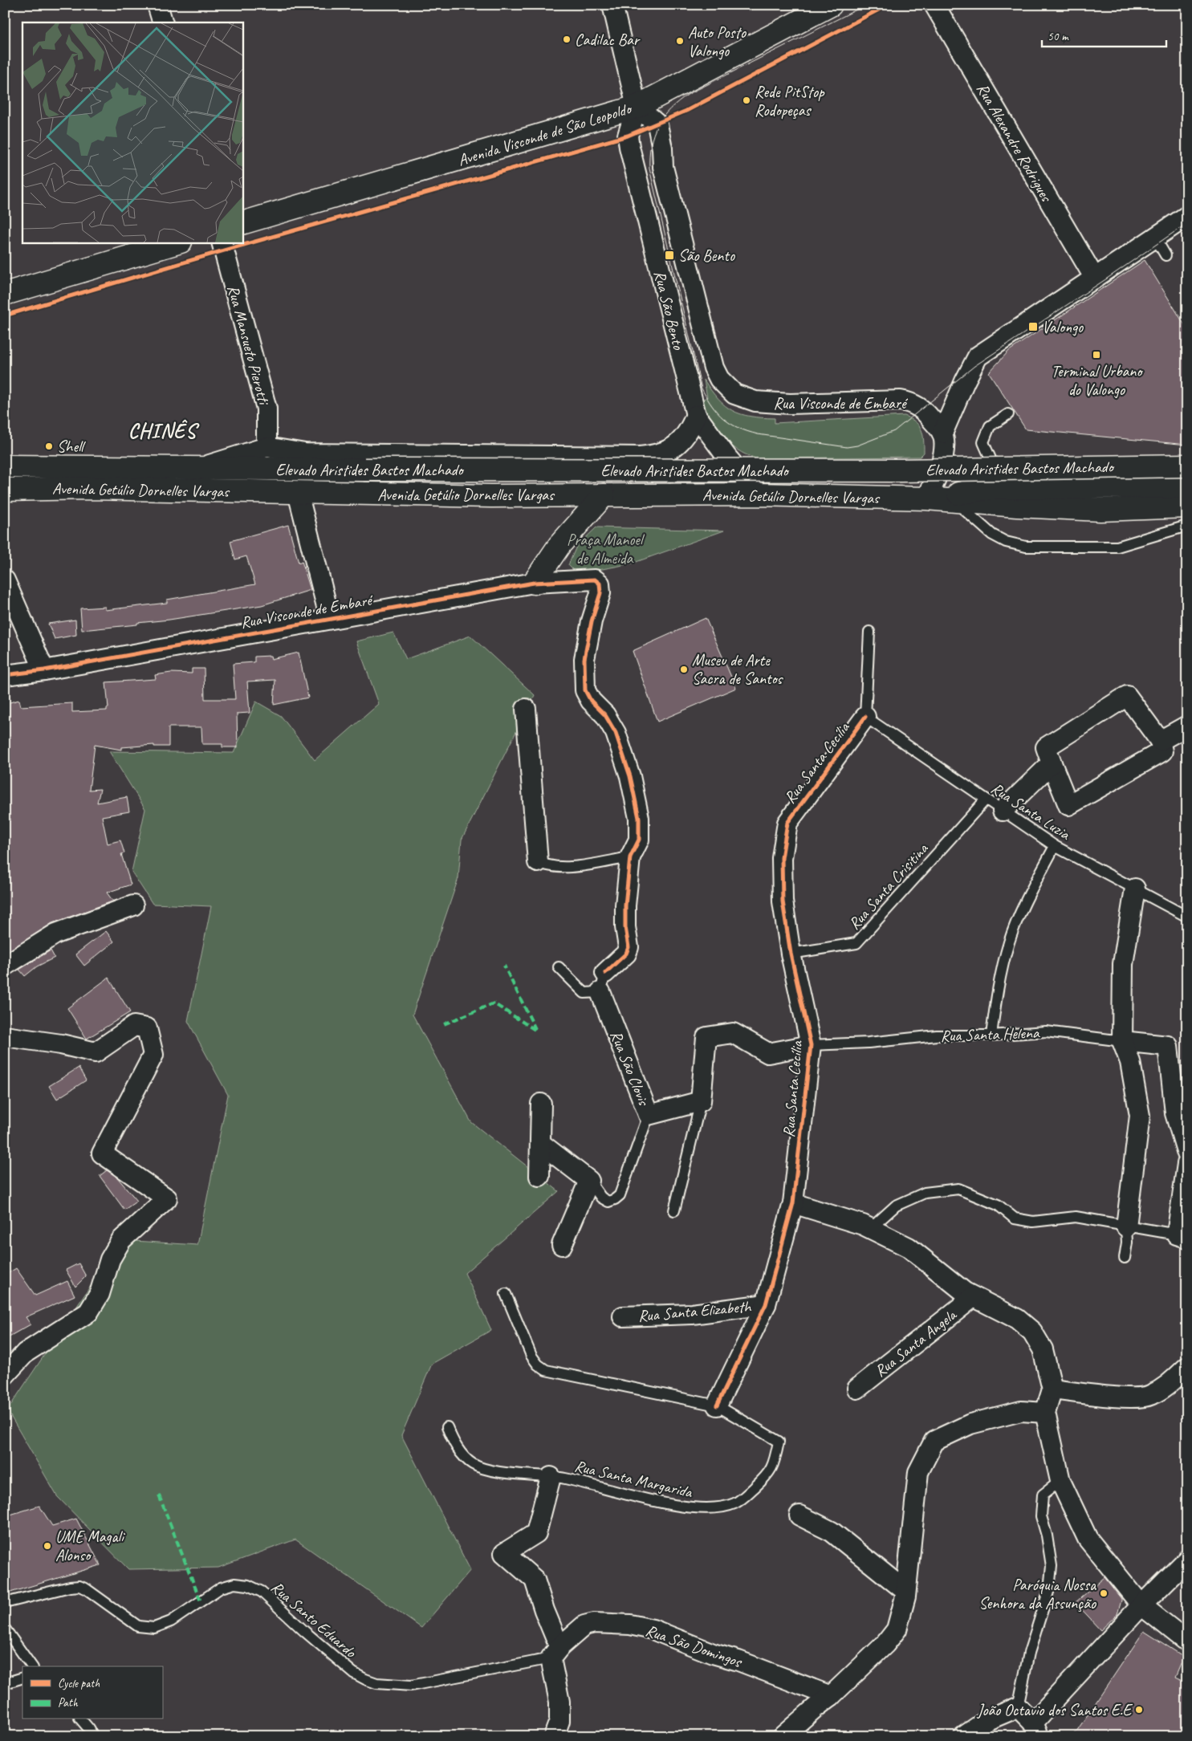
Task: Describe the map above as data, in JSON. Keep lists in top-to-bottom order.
{
  "streets": {
    "main road": ["Avenida Visconde de São Leopoldo", "Elevado Aristides Bastos Machado", "Avenida Getúlio Dornelles Vargas"],
    "street": [
      "Rua Alexandre Rodrigues",
      "Rua São Bento",
      "Rua Mansueto Pierotti",
      "Rua Visconde de Embaré",
      "Rua Santa Cecília",
      "Rua Santa Helena",
      "Rua São Clovis",
      "Rua Santa Elizabeth",
      "Rua Santa Angela",
      "Rua São Domingos"
    ],
    "lane": [
      "Rua Santa Luzia",
      "Rua Santa Crisitina",
      "Rua Santa Margarida",
      "Rua Santo Eduardo"
    ]
  },
  "crossings": [
    ["Avenida Visconde de São Leopoldo", "Rua São Bento"],
    ["Rua São Bento", "Rua Visconde de Embaré"],
    ["Rua São Bento", "Avenida Getúlio Dornelles Vargas"],
    ["Rua Santa Cecília", "Rua Santa Luzia"],
    ["Rua Santa Cecília", "Rua Santa Crisitina"],
    ["Rua Santa Cecília", "Rua Santa Helena"],
    ["Rua Santa Cecília", "Rua Santa Elizabeth"],
    ["Rua Santa Cecília", "Rua Santa Margarida"],
    ["Rua Santa Luzia", "Rua Santa Crisitina"],
    ["Rua Santo Eduardo", "Rua São Domingos"]
  ],
  "districts": ["CHINÊS"],
  "parks": ["Praça Manoel de Almeida"],
  "places": {
    "other": [
      "Cadilac Bar",
      "Auto Posto Valongo",
      "Rede PitStop Rodopeças",
      "Shell",
      "Museu de Arte Sacra de Santos",
      "UME Magali Alonso",
      "Paróquia Nossa Senhora da Assunção",
      "João Octavio dos Santos E.E"
    ],
    "transit": ["São Bento", "Valongo", "Terminal Urbano do Valongo"]
  },
  "legend": ["Cycle path", "Path"],
  "scale_bar": "50 m"
}
